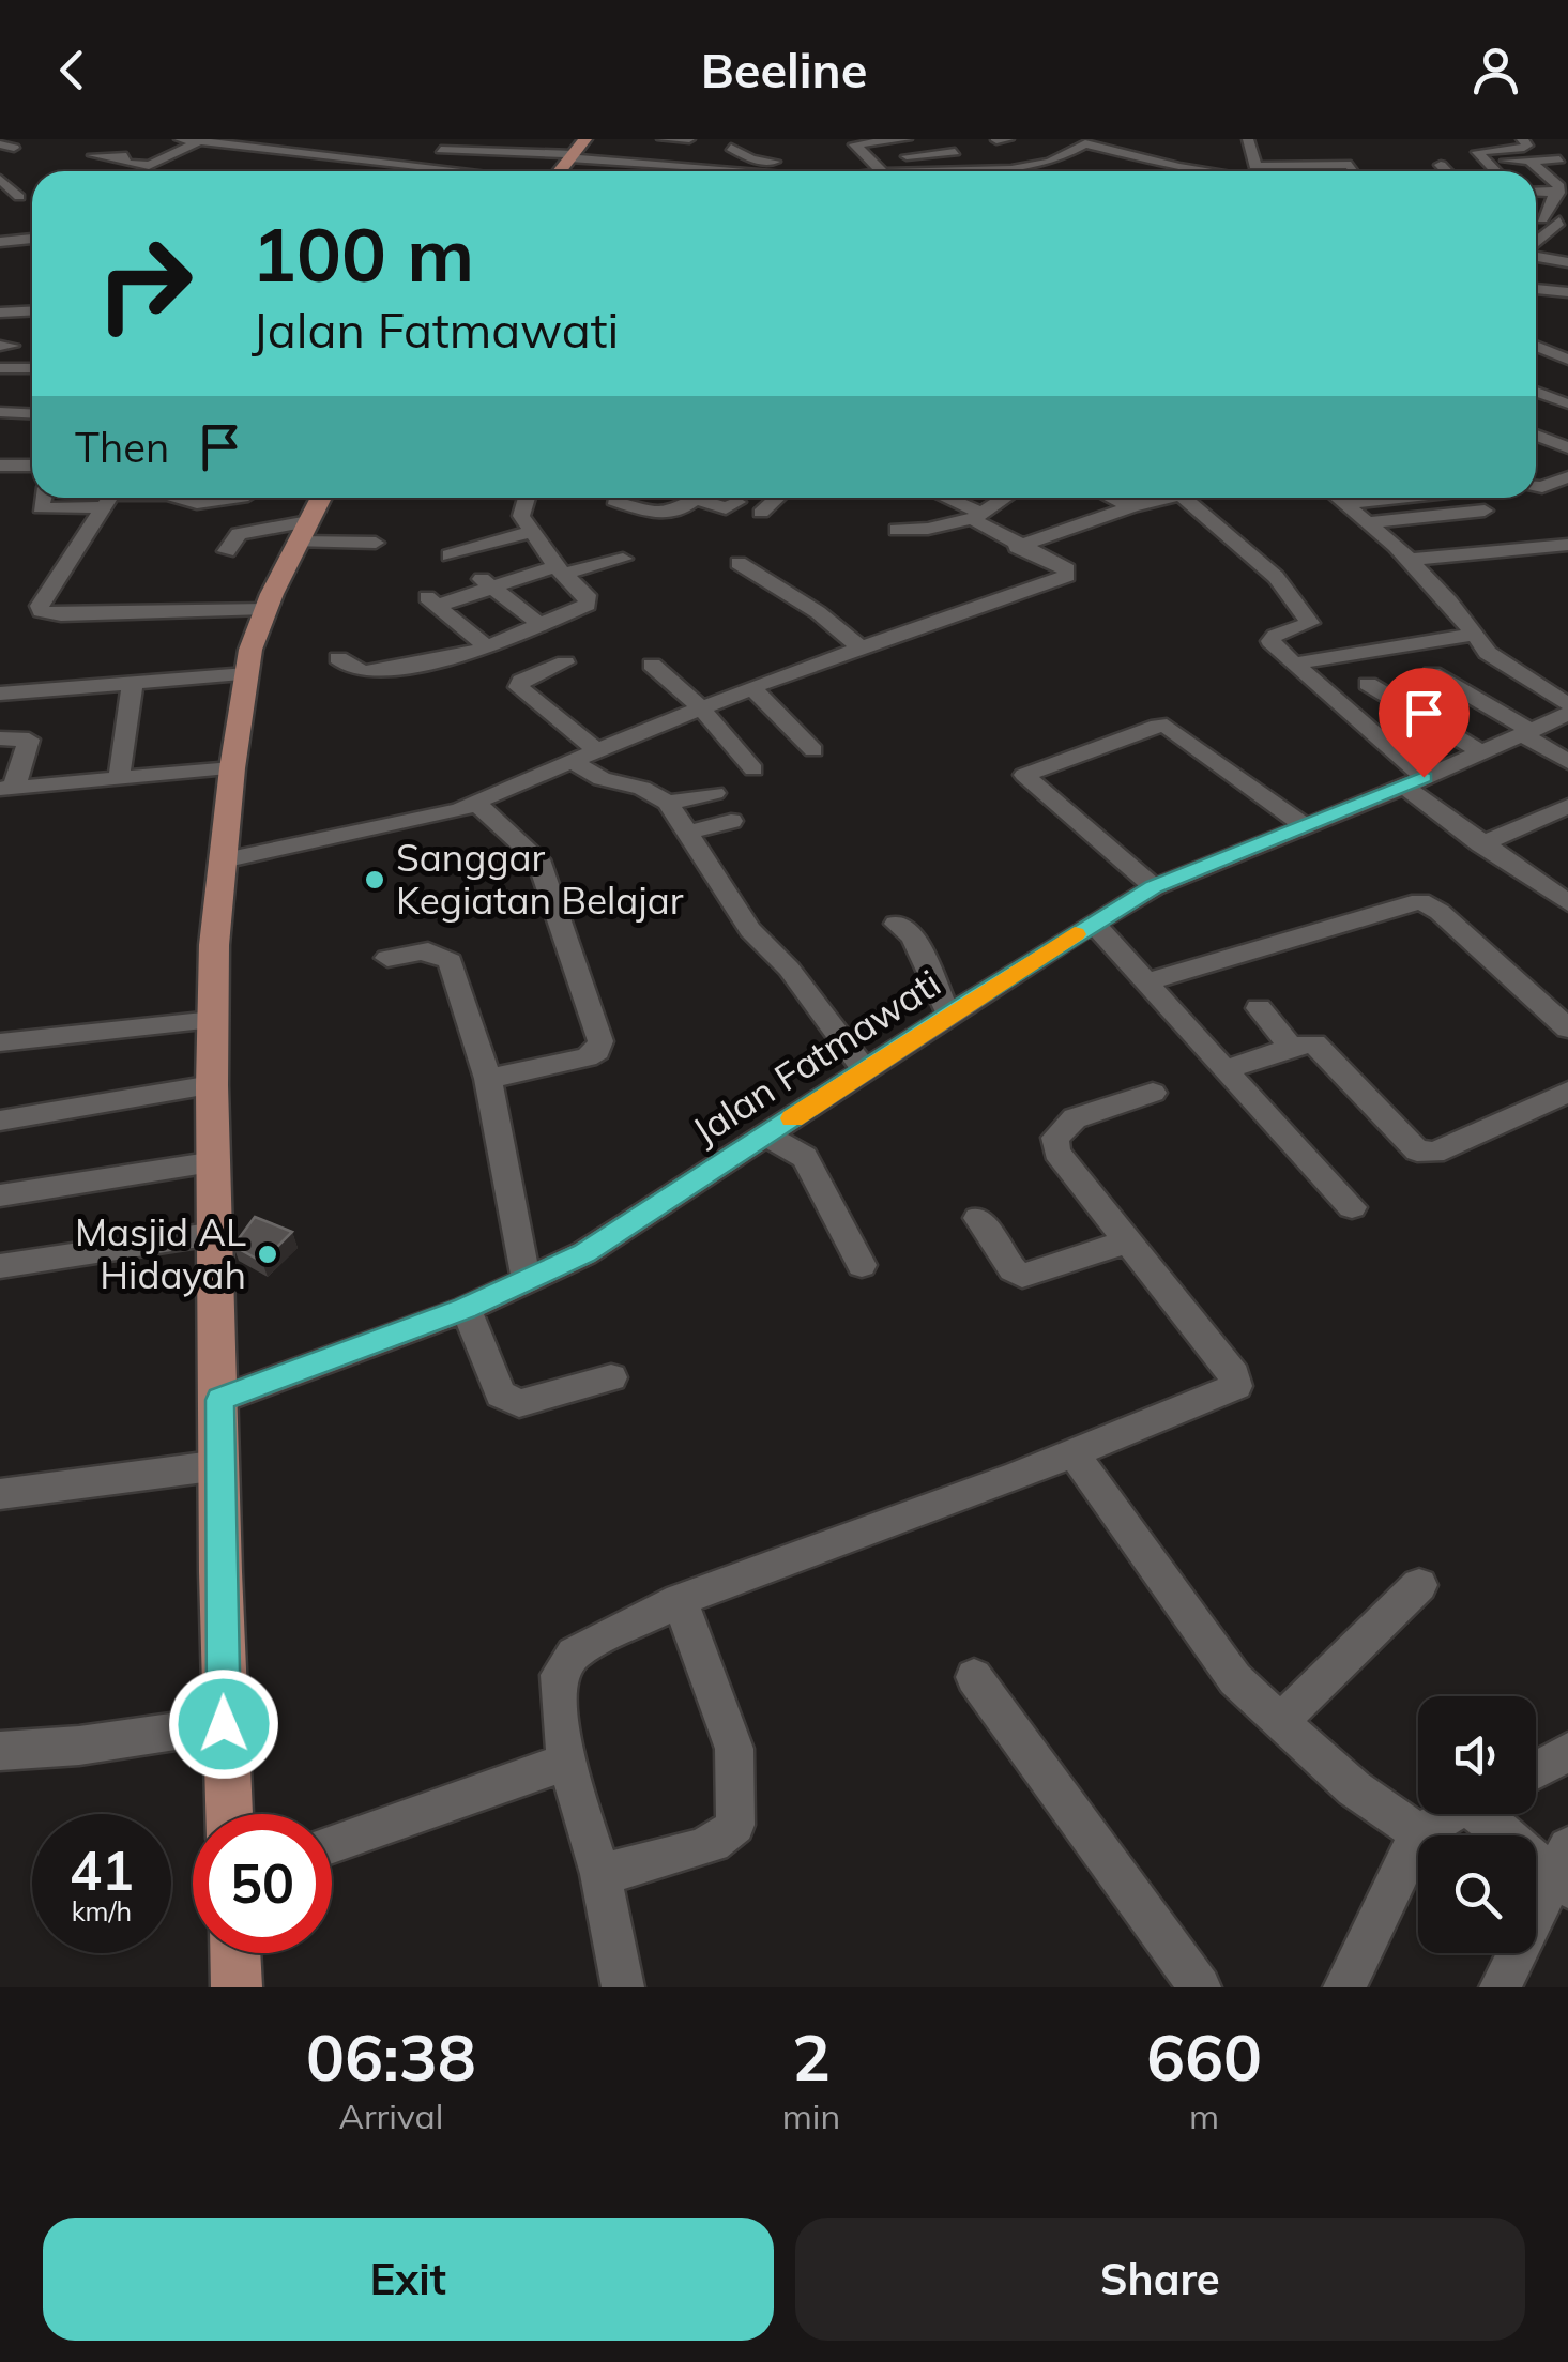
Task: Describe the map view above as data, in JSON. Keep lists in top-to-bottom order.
{
  "streets": {
    "street": ["Jalan Fatmawati"]
  },
  "places": ["Sanggar Kegiatan Belajar", "Masjid AL Hidayah"],
  "page": {
    "header": "Beeline",
    "turn": ["100 m", "Jalan Fatmawati"],
    "then": "Then",
    "speed": "41 km/h",
    "limit": "50",
    "eta": [
      "06:38",
      "Arrival",
      "2",
      "min",
      "660",
      "m"
    ],
    "buttons": ["Exit", "Share"]
  }
}
